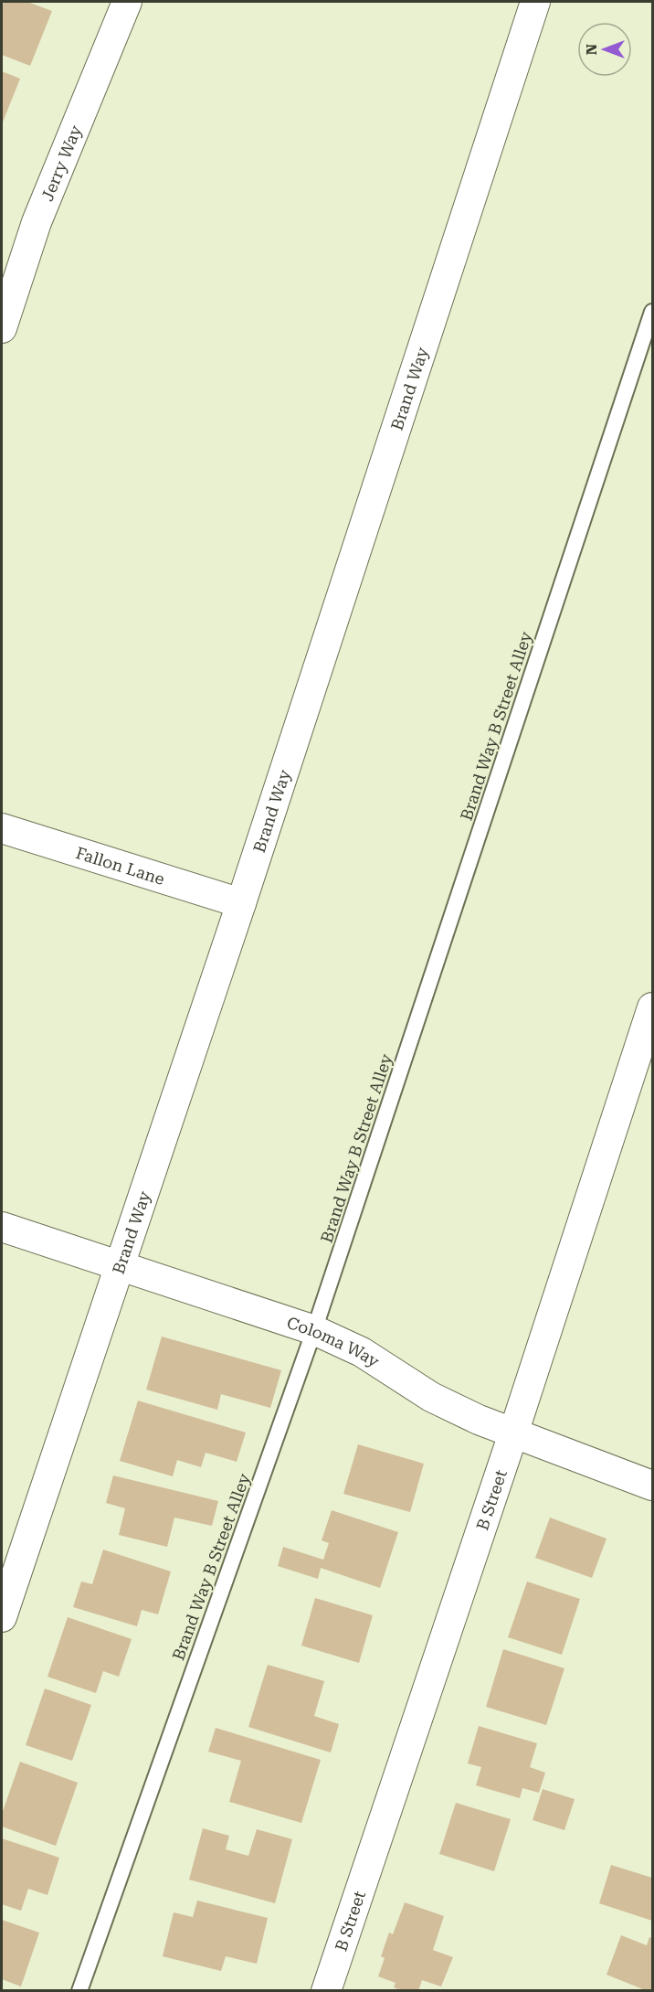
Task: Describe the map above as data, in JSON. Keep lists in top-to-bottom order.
{
  "streets": {
    "street": [
      "Jerry Way",
      "Brand Way",
      "Fallon Lane",
      "Coloma Way",
      "B Street"
    ],
    "lane": ["Brand Way B Street Alley"]
  },
  "crossings": [
    ["Brand Way", "Fallon Lane"],
    ["Brand Way", "Coloma Way"],
    ["Brand Way B Street Alley", "Coloma Way"],
    ["Coloma Way", "B Street"]
  ],
  "north": "left"
}
